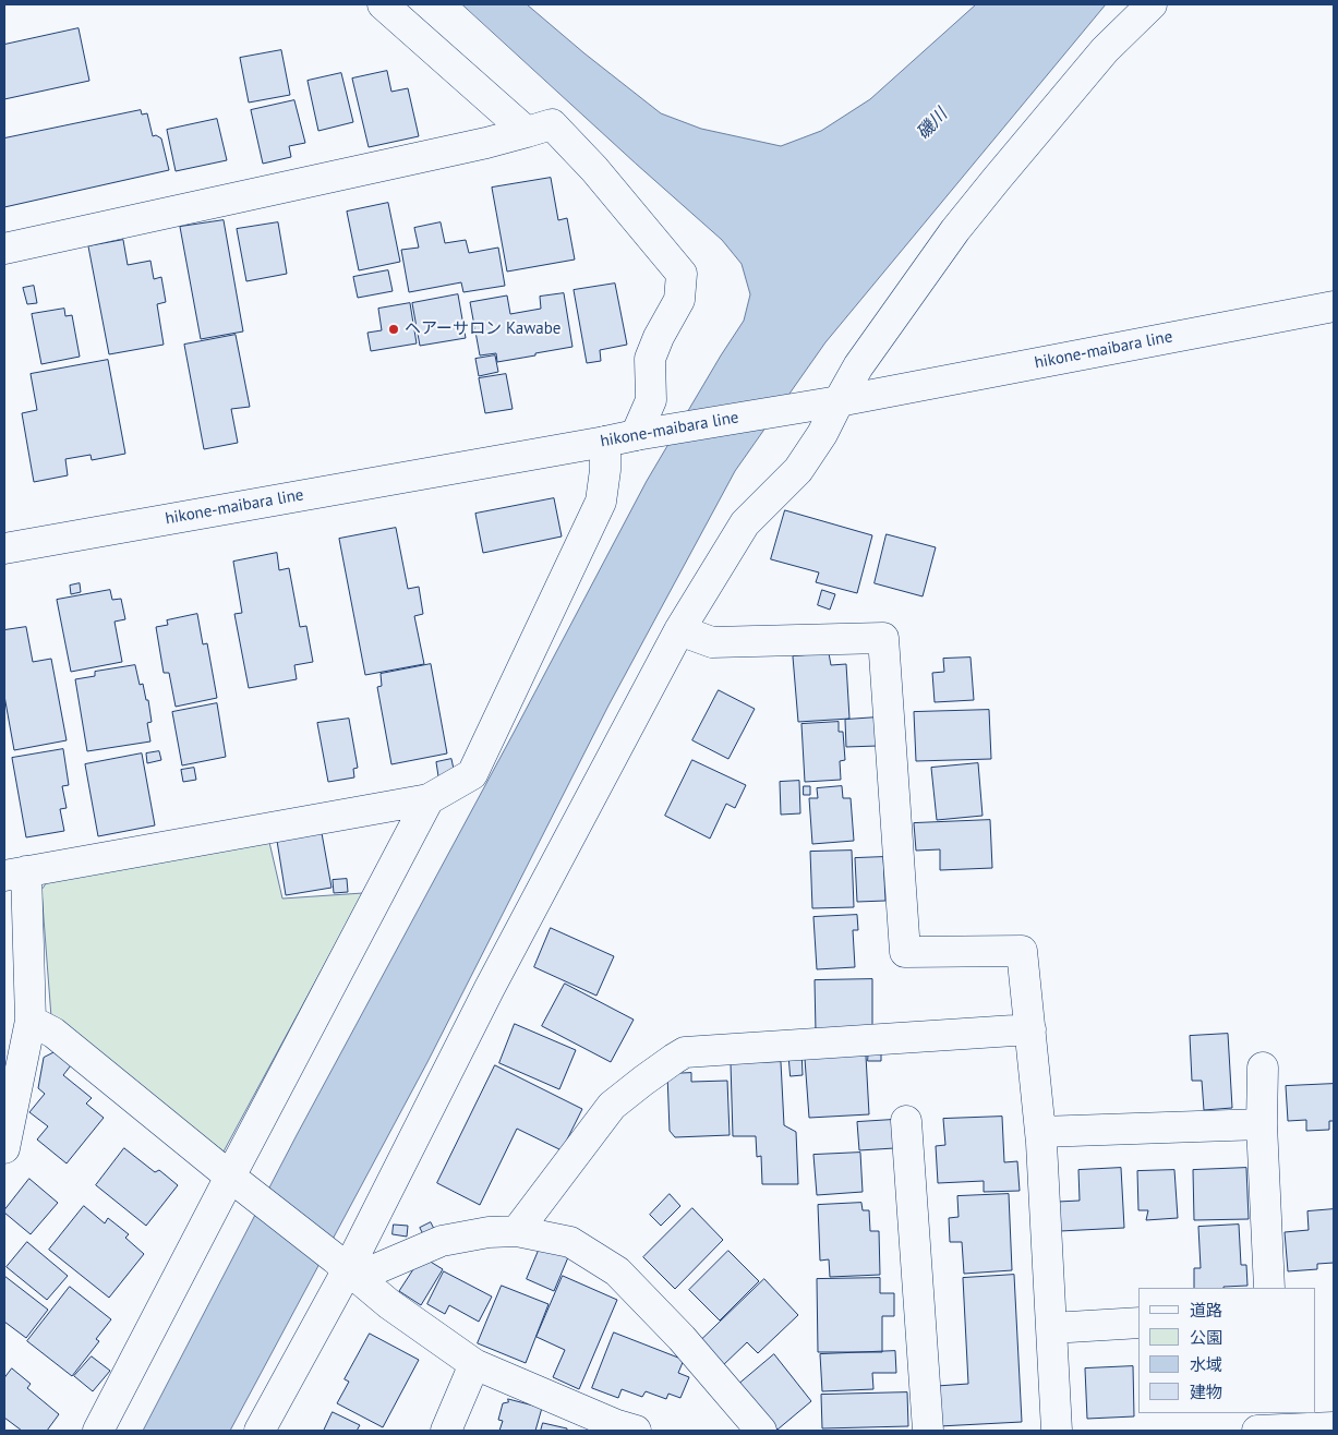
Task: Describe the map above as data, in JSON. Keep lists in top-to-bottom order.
{
  "streets": {
    "street": ["hikone-maibara line"]
  },
  "water": ["磯川"],
  "places": ["ヘアーサロン Kawabe"],
  "legend": [
    "道路",
    "公園",
    "水域",
    "建物"
  ]
}
